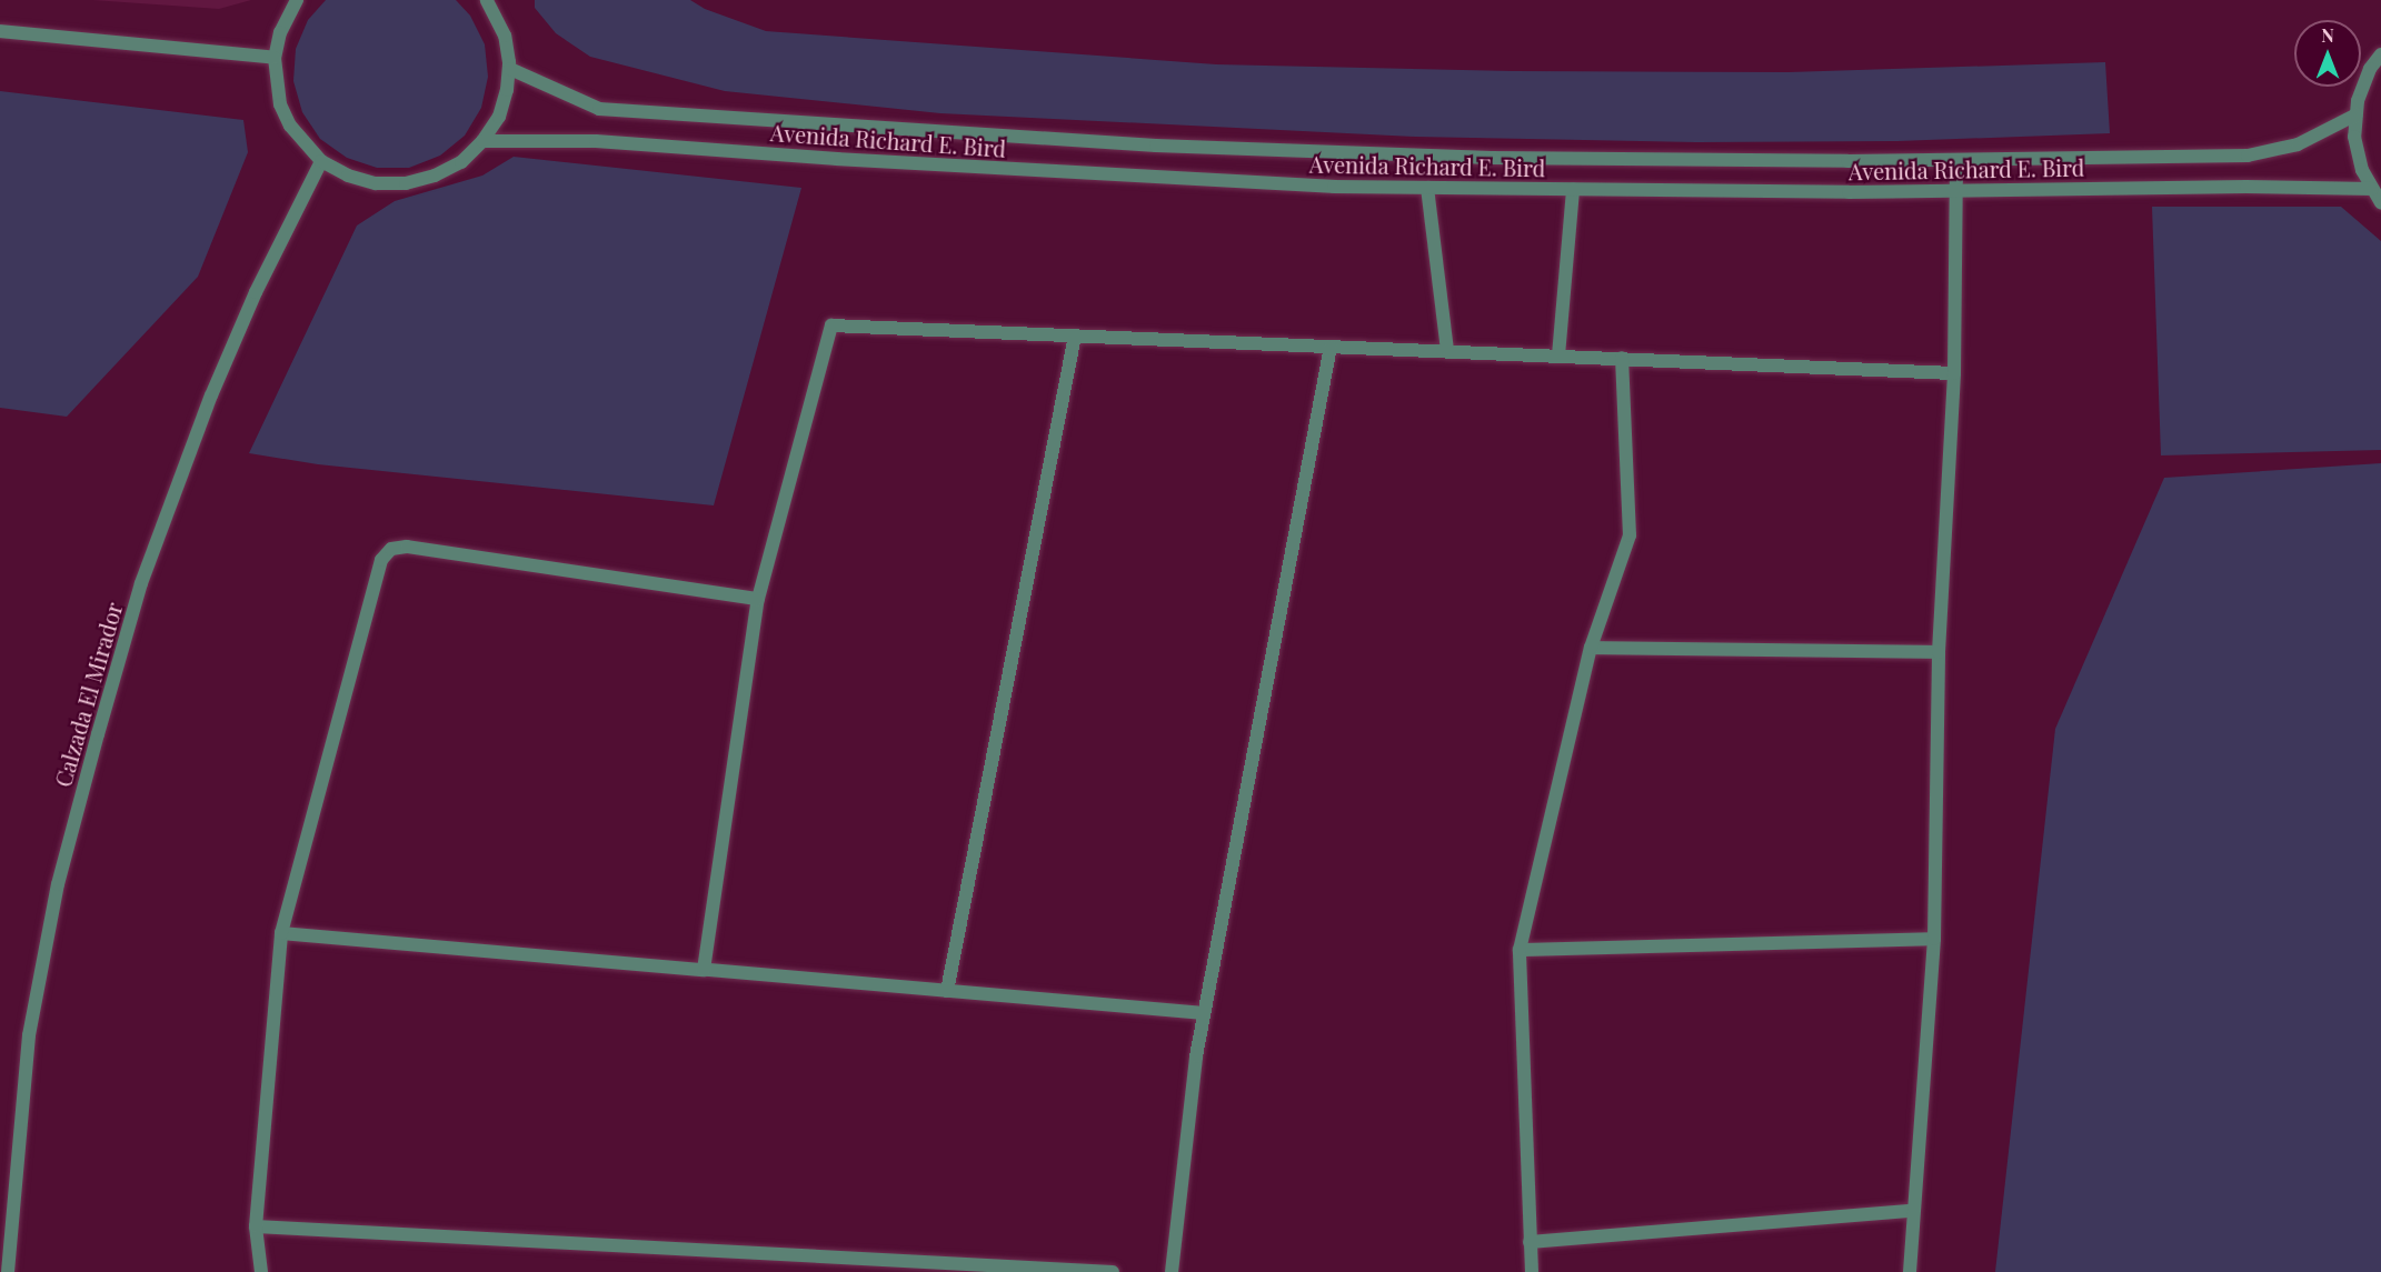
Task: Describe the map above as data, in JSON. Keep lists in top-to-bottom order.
{
  "streets": {
    "street": ["Avenida Richard E. Bird", "Calzada El Mirador"]
  },
  "north": "top"
}
